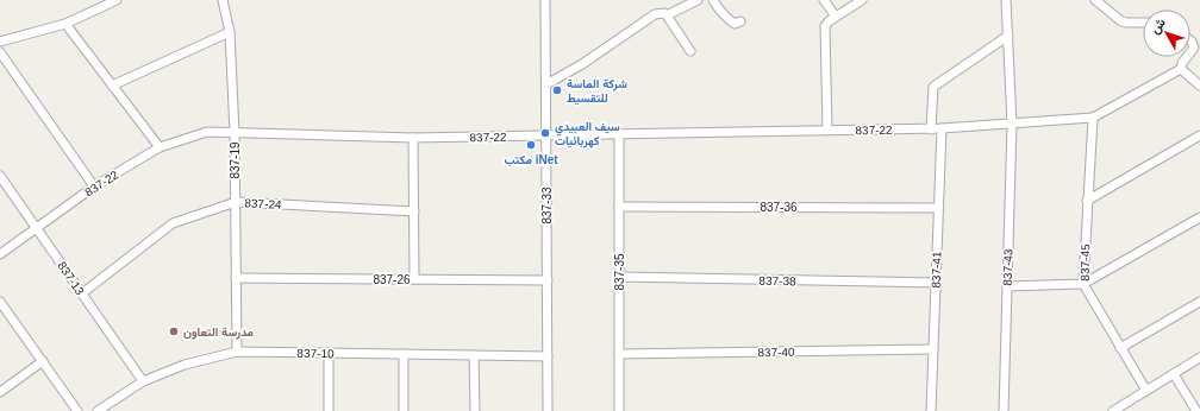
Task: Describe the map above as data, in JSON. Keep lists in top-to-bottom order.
{
  "streets": {
    "street": [
      "837-22",
      "837-19",
      "837-24",
      "837-33",
      "837-36",
      "837-45",
      "837-43",
      "837-41",
      "837-35",
      "837-13",
      "837-26",
      "837-38",
      "837-40",
      "837-10"
    ]
  },
  "crossings": [
    ["837-22", "837-19"],
    ["837-22", "837-33"],
    ["837-22", "837-45"],
    ["837-22", "837-43"],
    ["837-22", "837-41"],
    ["837-22", "837-35"],
    ["837-22", "837-13"],
    ["837-19", "837-24"],
    ["837-19", "837-26"],
    ["837-19", "837-10"],
    ["837-24", "837-13"],
    ["837-33", "837-26"],
    ["837-33", "837-10"],
    ["837-36", "837-41"],
    ["837-36", "837-35"],
    ["837-41", "837-38"],
    ["837-41", "837-40"],
    ["837-35", "837-38"],
    ["837-35", "837-40"],
    ["837-13", "837-10"]
  ],
  "places": [
    "شركة الماسة للتقسيط",
    "سيف العبيدي كهربائيات",
    "مكتب iNet",
    "مدرسة التعاون"
  ],
  "north": "top left"
}
